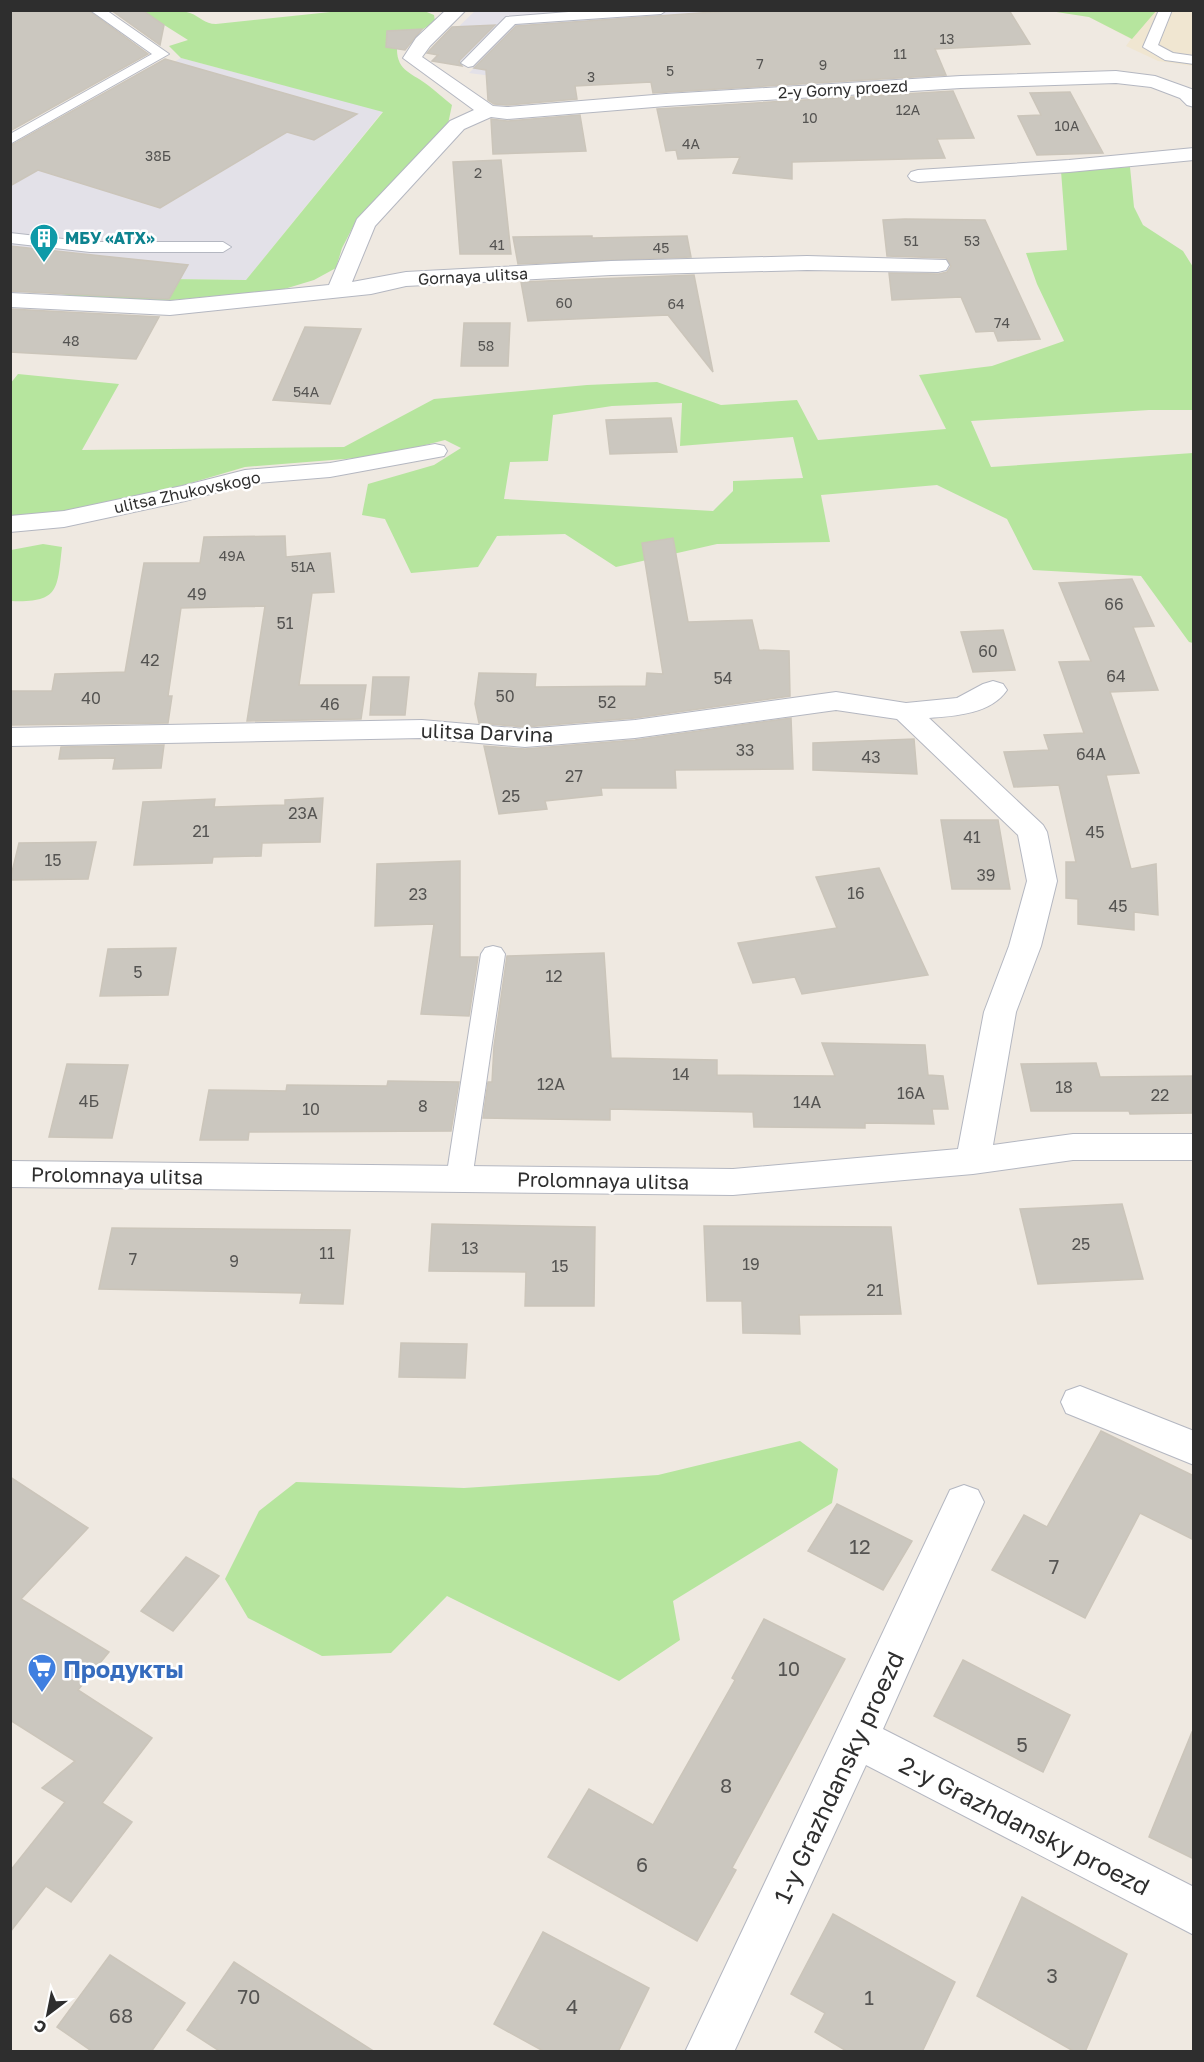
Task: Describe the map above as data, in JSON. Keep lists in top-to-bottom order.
{
  "streets": {
    "street": [
      "2-y Gorny proezd",
      "Gornaya ulitsa",
      "ulitsa Zhukovskogo",
      "ulitsa Darvina",
      "Prolomnaya ulitsa",
      "1-y Grazhdansky proezd",
      "2-y Grazhdansky proezd"
    ]
  },
  "crossings": [
    ["1-y Grazhdansky proezd", "2-y Grazhdansky proezd"]
  ],
  "places": {
    "building": ["МБУ «АТХ»"],
    "supermarket": ["Продукты"]
  },
  "house_numbers": [
    "13",
    "11",
    "7",
    "9",
    "5",
    "3",
    "12А",
    "10",
    "10А",
    "4А",
    "38Б",
    "2",
    "51",
    "53",
    "41",
    "45",
    "60",
    "64",
    "74",
    "48",
    "58",
    "54А",
    "49А",
    "51А",
    "49",
    "66",
    "51",
    "60",
    "42",
    "64",
    "54",
    "50",
    "40",
    "52",
    "46",
    "33",
    "64А",
    "43",
    "27",
    "25",
    "23А",
    "21",
    "45",
    "41",
    "15",
    "39",
    "16",
    "23",
    "45",
    "5",
    "12",
    "14",
    "12А",
    "18",
    "16А",
    "22",
    "4Б",
    "14А",
    "8",
    "10",
    "25",
    "13",
    "11",
    "7",
    "9",
    "19",
    "15",
    "21",
    "12",
    "7",
    "10",
    "5",
    "8",
    "6",
    "3",
    "70",
    "1",
    "4",
    "68"
  ],
  "north": "bottom left"
}
